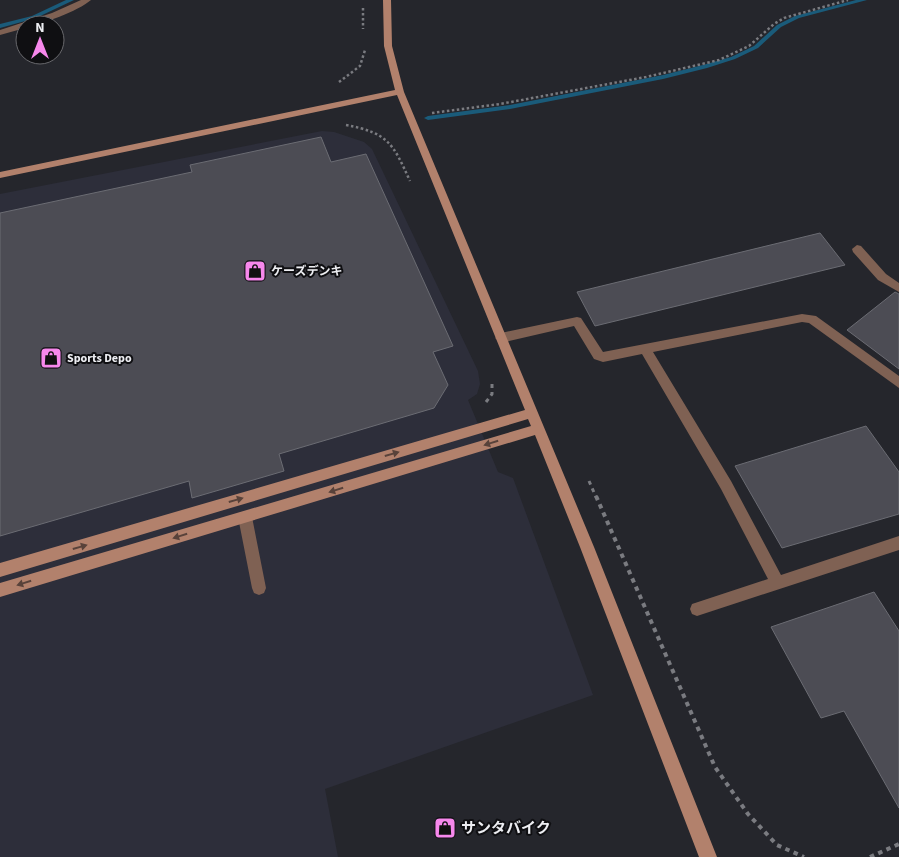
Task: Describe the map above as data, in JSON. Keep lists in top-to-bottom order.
{
  "places": {
    "shop": ["ケーズデンキ", "Sports Depo", "サンタバイク"]
  },
  "north": "top"
}
